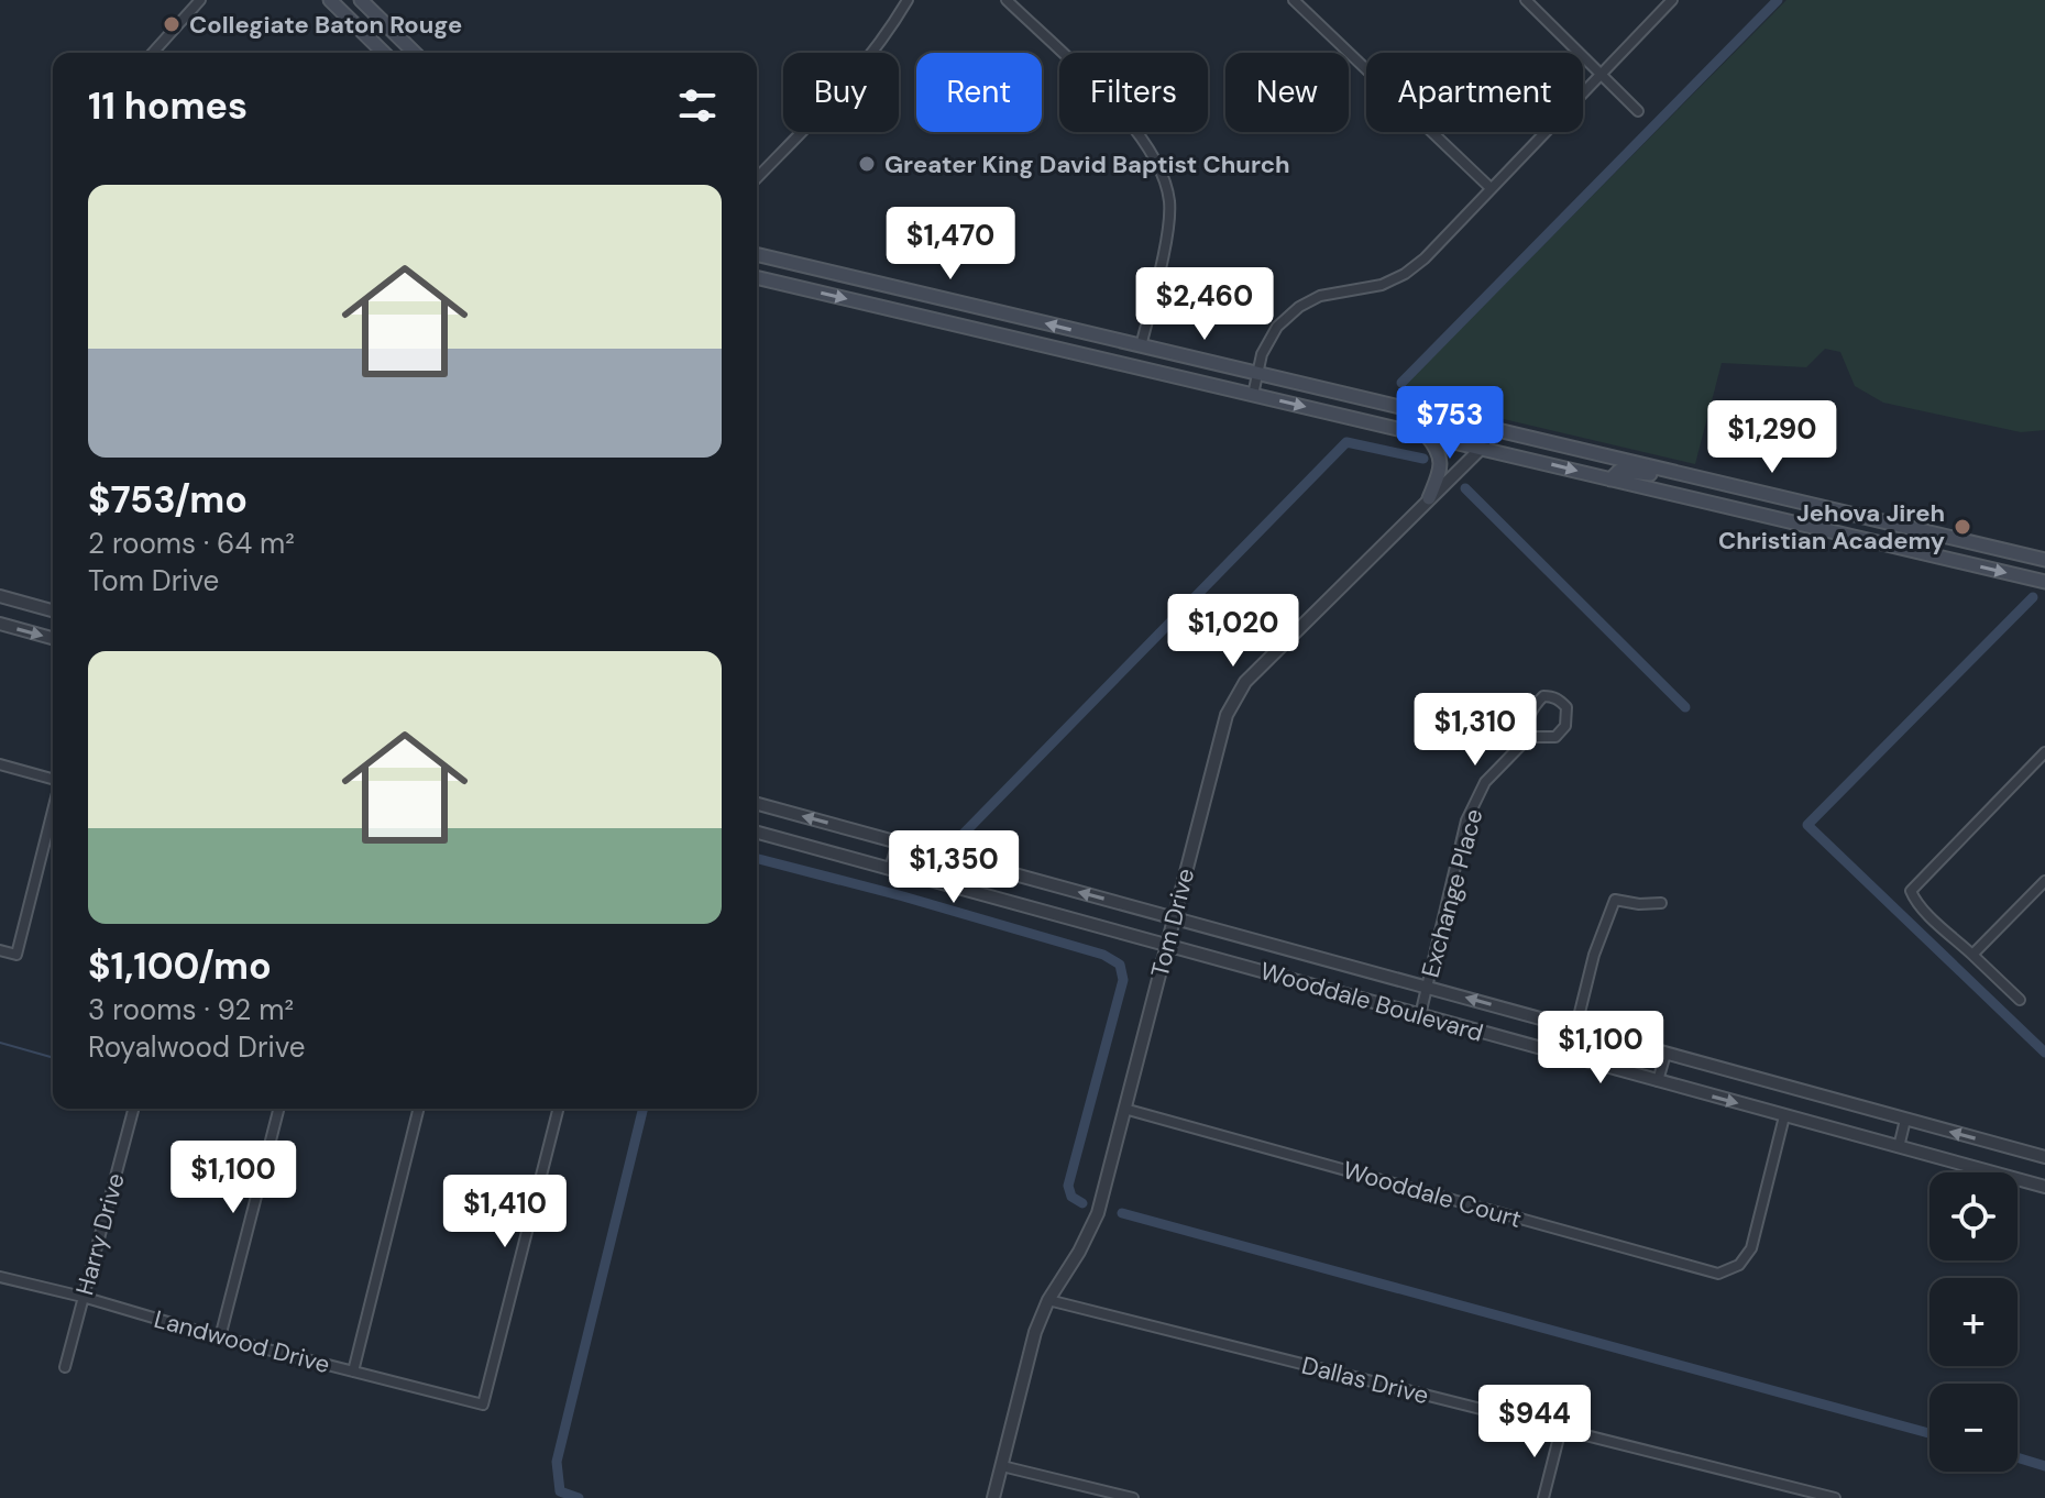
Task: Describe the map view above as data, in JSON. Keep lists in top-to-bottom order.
{
  "streets": {
    "street": [
      "Exchange Place",
      "Tom Drive",
      "Wooddale Boulevard",
      "Wooddale Court",
      "Harry Drive",
      "Landwood Drive",
      "Dallas Drive"
    ]
  },
  "crossings": [
    ["Exchange Place", "Wooddale Boulevard"],
    ["Tom Drive", "Wooddale Boulevard"],
    ["Tom Drive", "Wooddale Court"],
    ["Tom Drive", "Dallas Drive"],
    ["Wooddale Boulevard", "Wooddale Court"],
    ["Harry Drive", "Landwood Drive"]
  ],
  "places": ["Collegiate Baton Rouge", "Greater King David Baptist Church", "Jehova Jireh Christian Academy"],
  "page": {
    "chip": [
      "Buy",
      "Rent",
      "Filters",
      "New",
      "Apartment"
    ],
    "heading": "11 homes",
    "list": [
      {
        "name": "$753/mo",
        "note": "2 rooms · 64 m² · Tom Drive"
      },
      {
        "name": "$1,100/mo",
        "note": "3 rooms · 92 m² · Royalwood Drive"
      }
    ],
    "price": [
      "$1,470",
      "$2,460",
      "$753",
      "$1,290",
      "$1,020",
      "$1,310",
      "$1,350",
      "$1,100",
      "$1,100",
      "$1,410",
      "$944"
    ],
    "map_buttons": ["+", "−"]
  }
}
